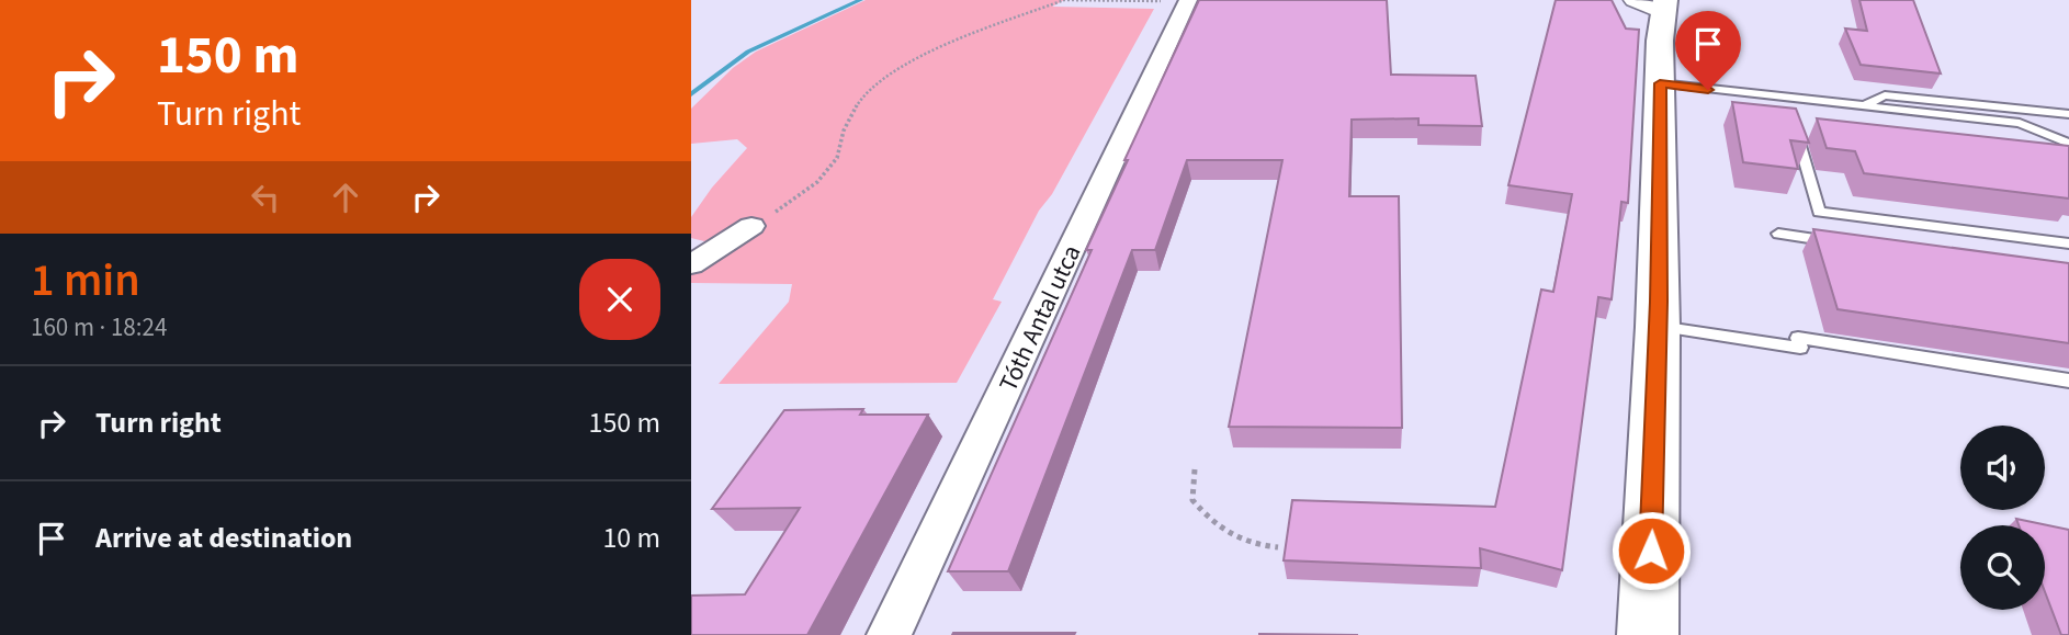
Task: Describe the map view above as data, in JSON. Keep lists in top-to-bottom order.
{
  "streets": {
    "street": ["Tóth Antal utca"]
  },
  "page": {
    "turn": ["150 m", "Turn right"],
    "heading": ["1 min", "160 m · 18:24"],
    "list": [
      {
        "name": "Turn right",
        "value": "150 m"
      },
      {
        "name": "Arrive at destination",
        "value": "10 m"
      }
    ]
  }
}
